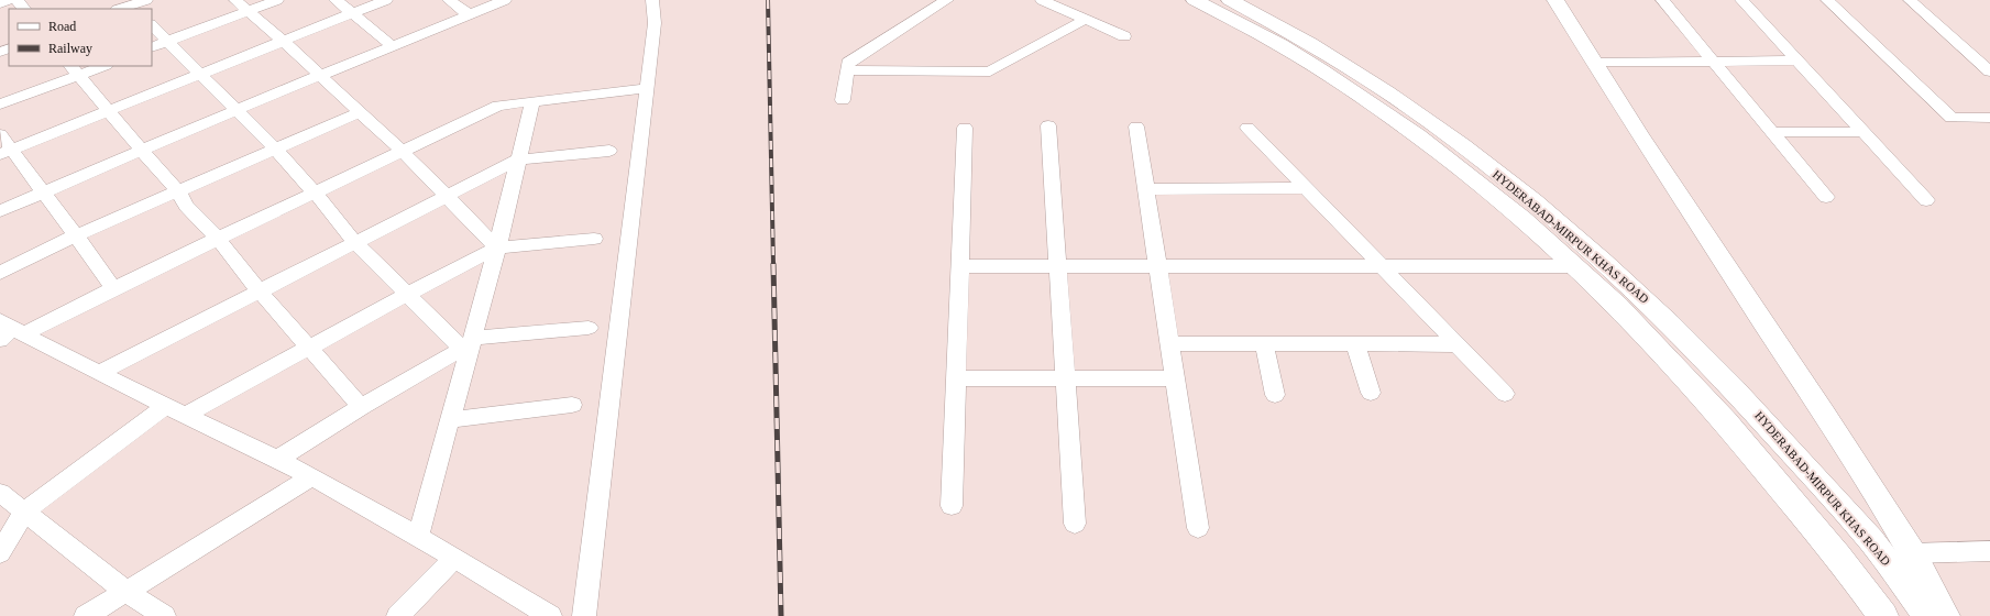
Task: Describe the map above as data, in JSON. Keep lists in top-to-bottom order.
{
  "streets": {
    "highway": ["HYDERABAD-MIRPUR KHAS ROAD"]
  },
  "legend": ["Road", "Railway"]
}
